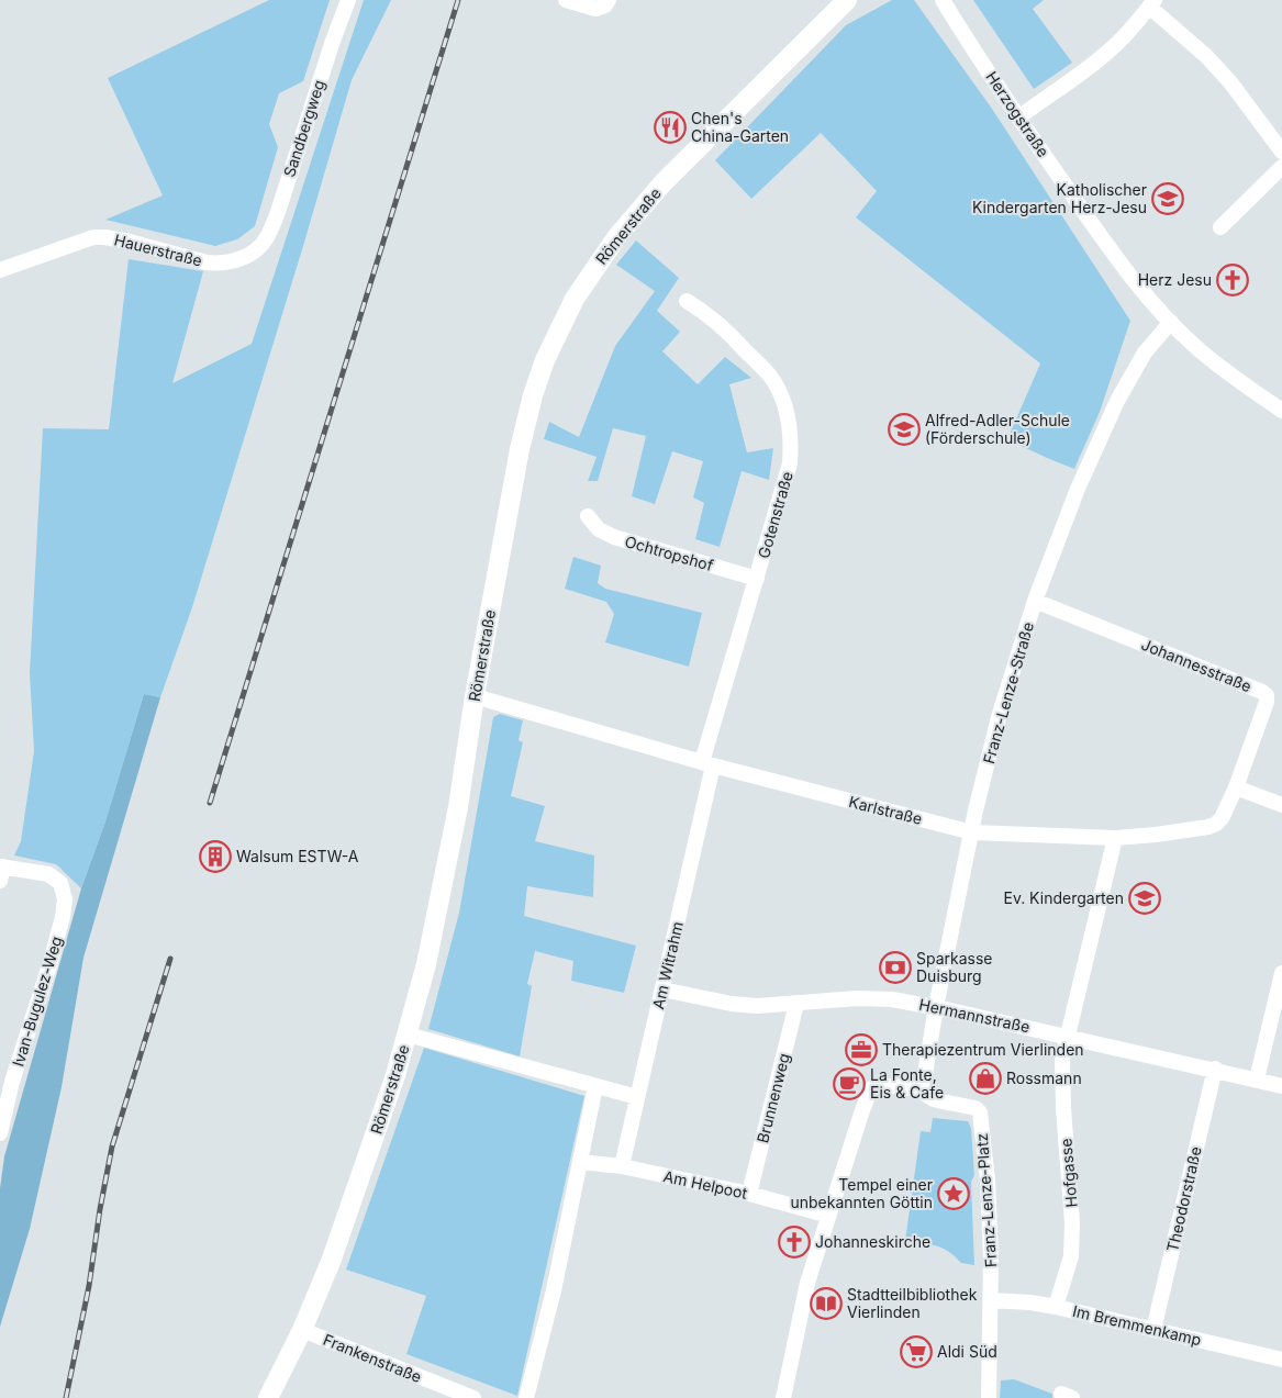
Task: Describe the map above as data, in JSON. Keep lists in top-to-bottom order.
{
  "streets": {
    "main road": ["Römerstraße"],
    "street": [
      "Herzogstraße",
      "Sandbergweg",
      "Hauerstraße",
      "Gotenstraße",
      "Ochtropshof",
      "Johannesstraße",
      "Franz-Lenze-Straße",
      "Karlstraße",
      "Am Witrahm",
      "Ivan-Bugulez-Weg",
      "Hermannstraße",
      "Brunnenweg",
      "Hofgasse",
      "Am Helpoot",
      "Theodorstraße",
      "Franz-Lenze-Platz",
      "Im Bremmenkamp",
      "Frankenstraße"
    ]
  },
  "crossings": [
    ["Herzogstraße", "Franz-Lenze-Straße"],
    ["Sandbergweg", "Hauerstraße"],
    ["Römerstraße", "Karlstraße"],
    ["Römerstraße", "Frankenstraße"],
    ["Gotenstraße", "Ochtropshof"],
    ["Gotenstraße", "Karlstraße"],
    ["Gotenstraße", "Am Witrahm"],
    ["Johannesstraße", "Franz-Lenze-Straße"],
    ["Johannesstraße", "Karlstraße"],
    ["Franz-Lenze-Straße", "Karlstraße"],
    ["Franz-Lenze-Straße", "Hermannstraße"],
    ["Franz-Lenze-Straße", "Franz-Lenze-Platz"],
    ["Karlstraße", "Am Witrahm"],
    ["Karlstraße", "Hofgasse"],
    ["Am Witrahm", "Hermannstraße"],
    ["Am Witrahm", "Am Helpoot"],
    ["Hermannstraße", "Brunnenweg"],
    ["Hermannstraße", "Hofgasse"],
    ["Hermannstraße", "Theodorstraße"],
    ["Brunnenweg", "Am Helpoot"],
    ["Hofgasse", "Im Bremmenkamp"],
    ["Am Helpoot", "Franz-Lenze-Platz"],
    ["Theodorstraße", "Im Bremmenkamp"],
    ["Franz-Lenze-Platz", "Im Bremmenkamp"]
  ],
  "places": {
    "restaurant": ["Chen's China-Garten"],
    "school or university": ["Katholischer Kindergarten Herz-Jesu", "Alfred-Adler-Schule (Förderschule)", "Ev. Kindergarten"],
    "church": ["Herz Jesu", "Johanneskirche"],
    "building": ["Walsum ESTW-A"],
    "bank": ["Sparkasse Duisburg"],
    "office": ["Therapiezentrum Vierlinden"],
    "shop": ["Rossmann"],
    "cafe": ["La Fonte, Eis & Cafe"],
    "place": ["Tempel einer unbekannten Göttin"],
    "library": ["Stadtteilbibliothek Vierlinden"],
    "supermarket": ["Aldi Süd"]
  }
}
